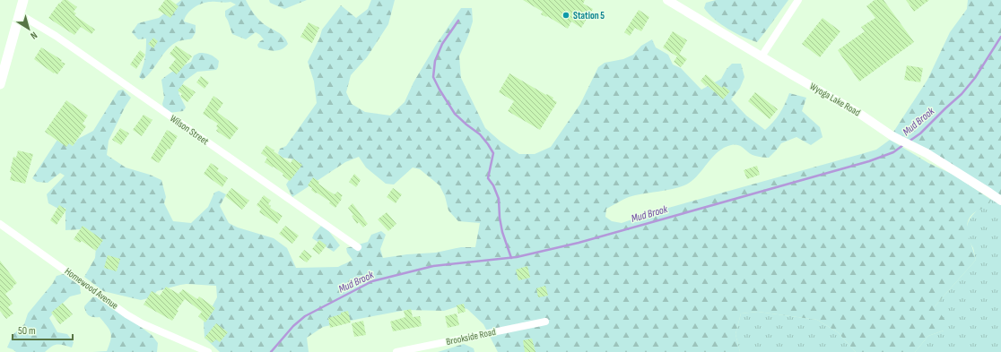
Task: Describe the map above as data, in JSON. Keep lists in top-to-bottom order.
{
  "streets": {
    "street": [
      "Wyoga Lake Road",
      "Wilson Street",
      "Homewood Avenue",
      "Brookside Road"
    ]
  },
  "water": ["Mud Brook"],
  "places": ["Station 5"],
  "scale_bar": "50 m",
  "north": "bottom right"
}
